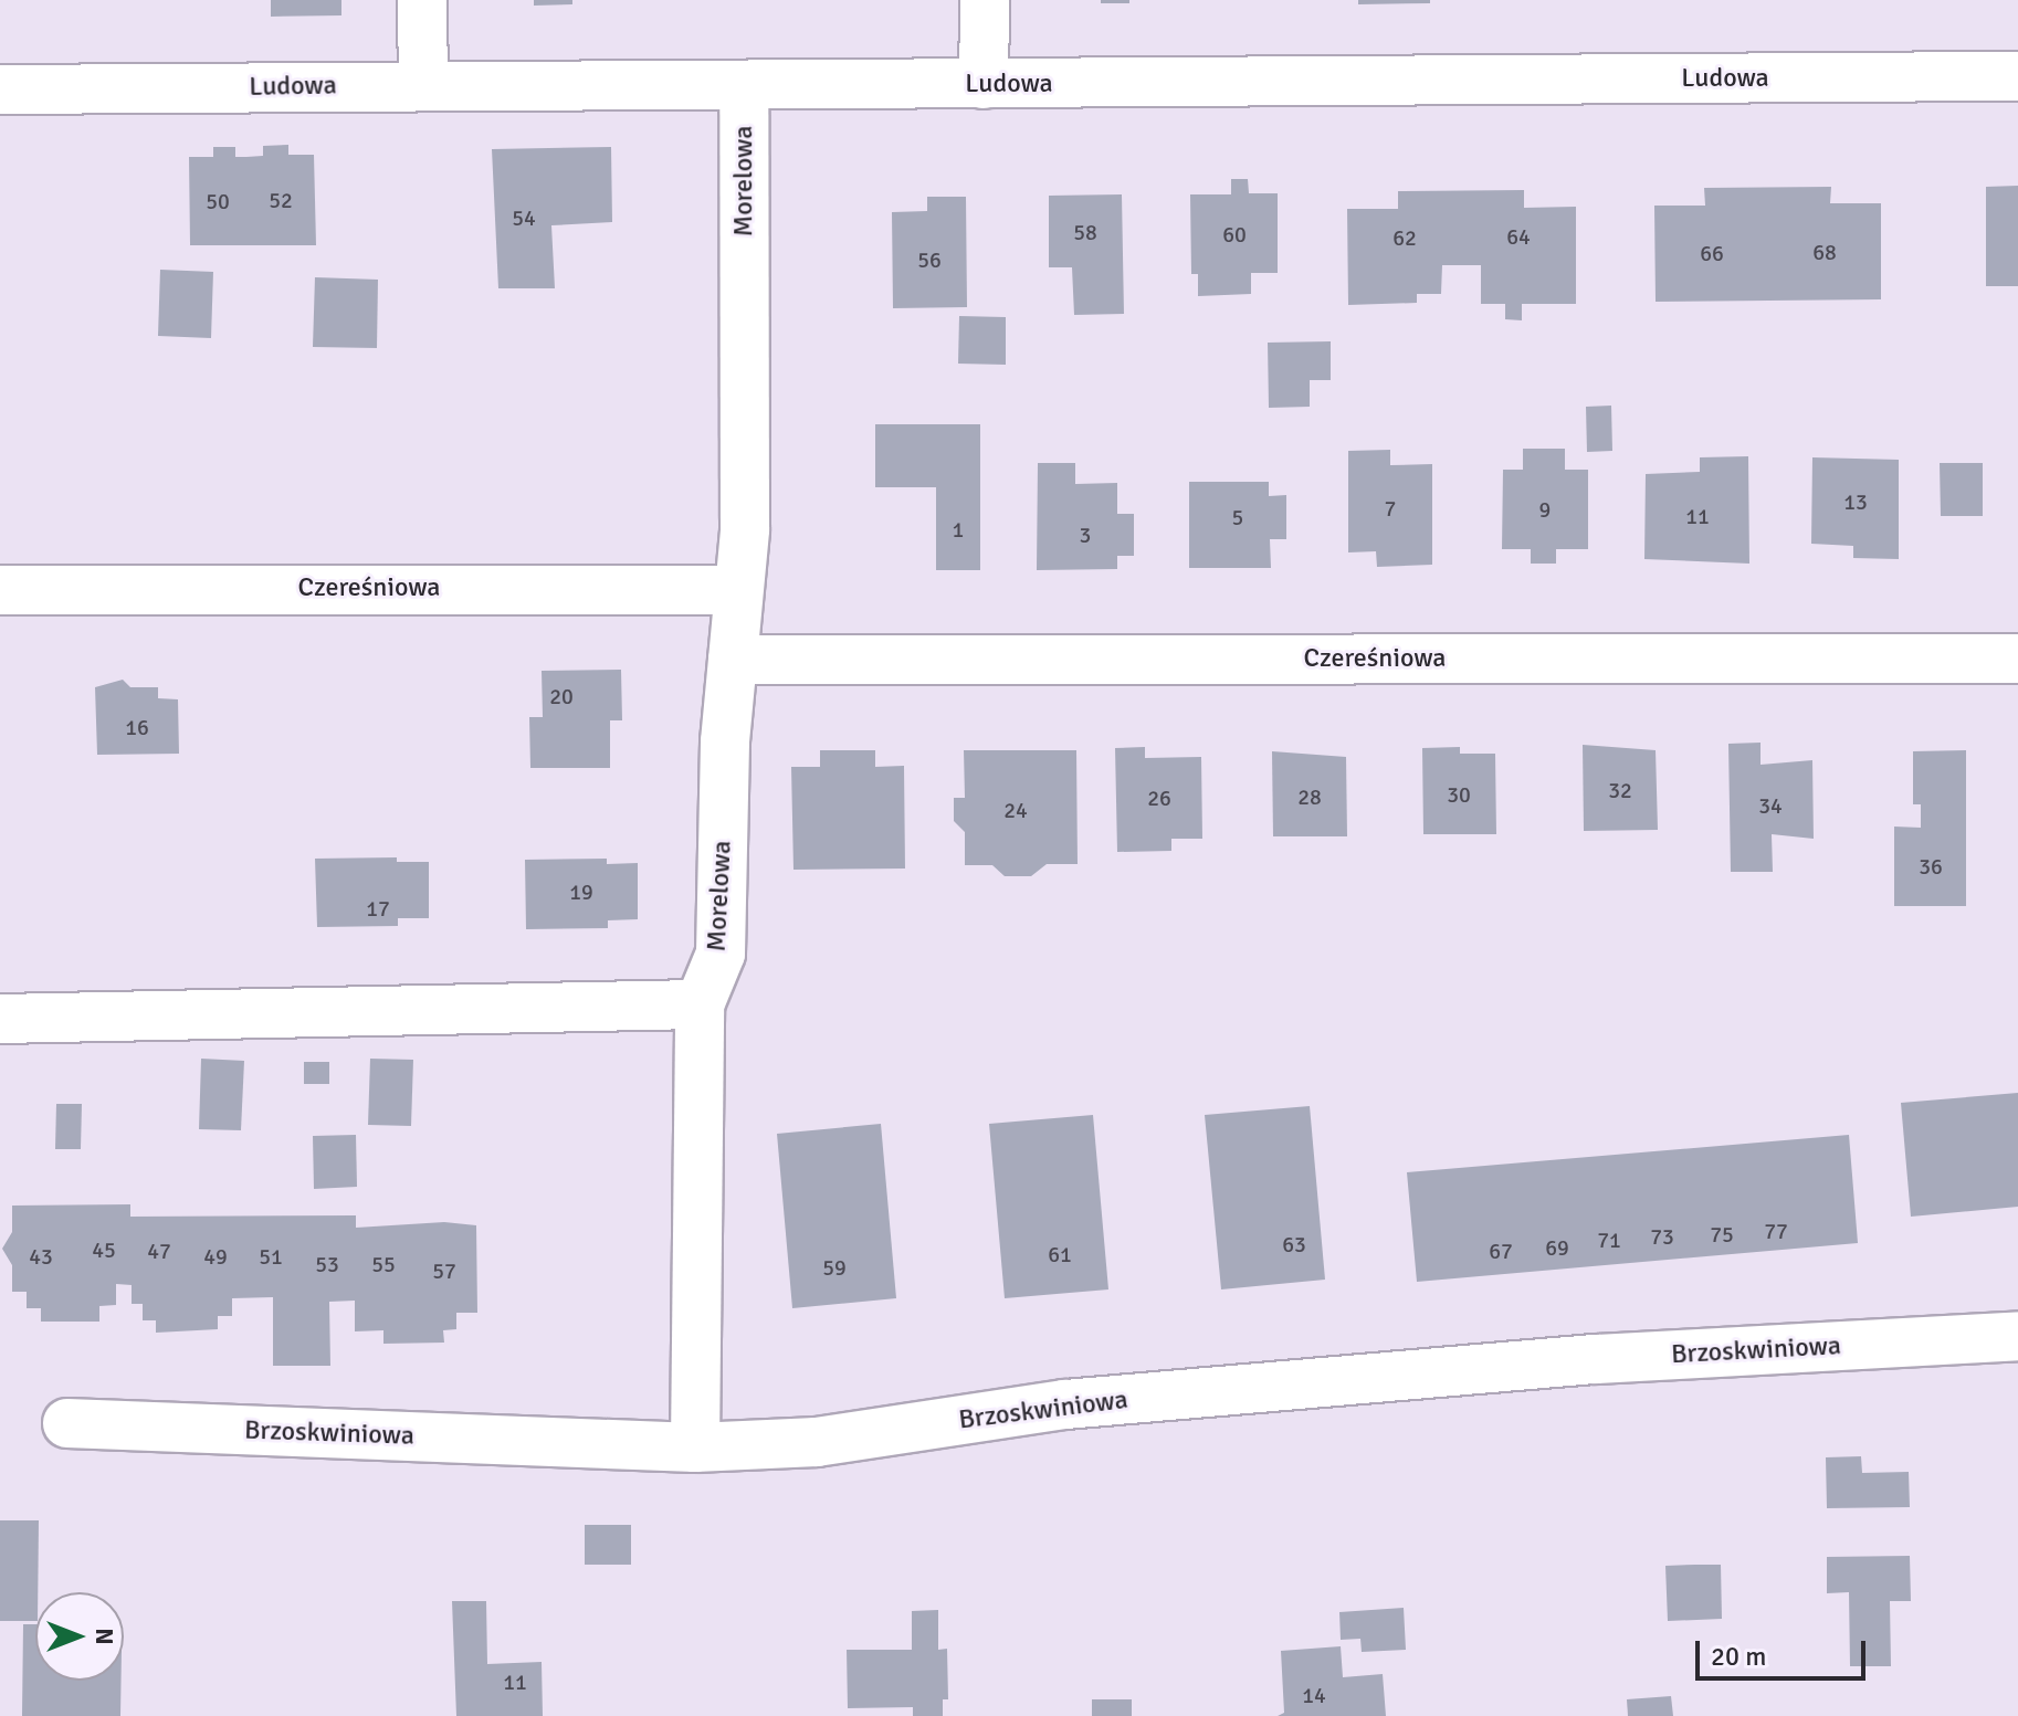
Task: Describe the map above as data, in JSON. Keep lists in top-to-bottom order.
{
  "streets": {
    "street": [
      "Ludowa",
      "Morelowa",
      "Czereśniowa",
      "Brzoskwiniowa"
    ]
  },
  "crossings": [
    ["Ludowa", "Morelowa"],
    ["Morelowa", "Czereśniowa"]
  ],
  "house_numbers": [
    "52",
    "50",
    "54",
    "58",
    "60",
    "64",
    "62",
    "68",
    "66",
    "56",
    "13",
    "7",
    "9",
    "11",
    "5",
    "1",
    "3",
    "20",
    "16",
    "32",
    "30",
    "28",
    "26",
    "34",
    "24",
    "36",
    "19",
    "17",
    "77",
    "75",
    "73",
    "71",
    "63",
    "69",
    "45",
    "47",
    "67",
    "61",
    "43",
    "49",
    "51",
    "53",
    "55",
    "59",
    "57",
    "11",
    "14"
  ],
  "scale_bar": "20 m",
  "north": "right"
}
